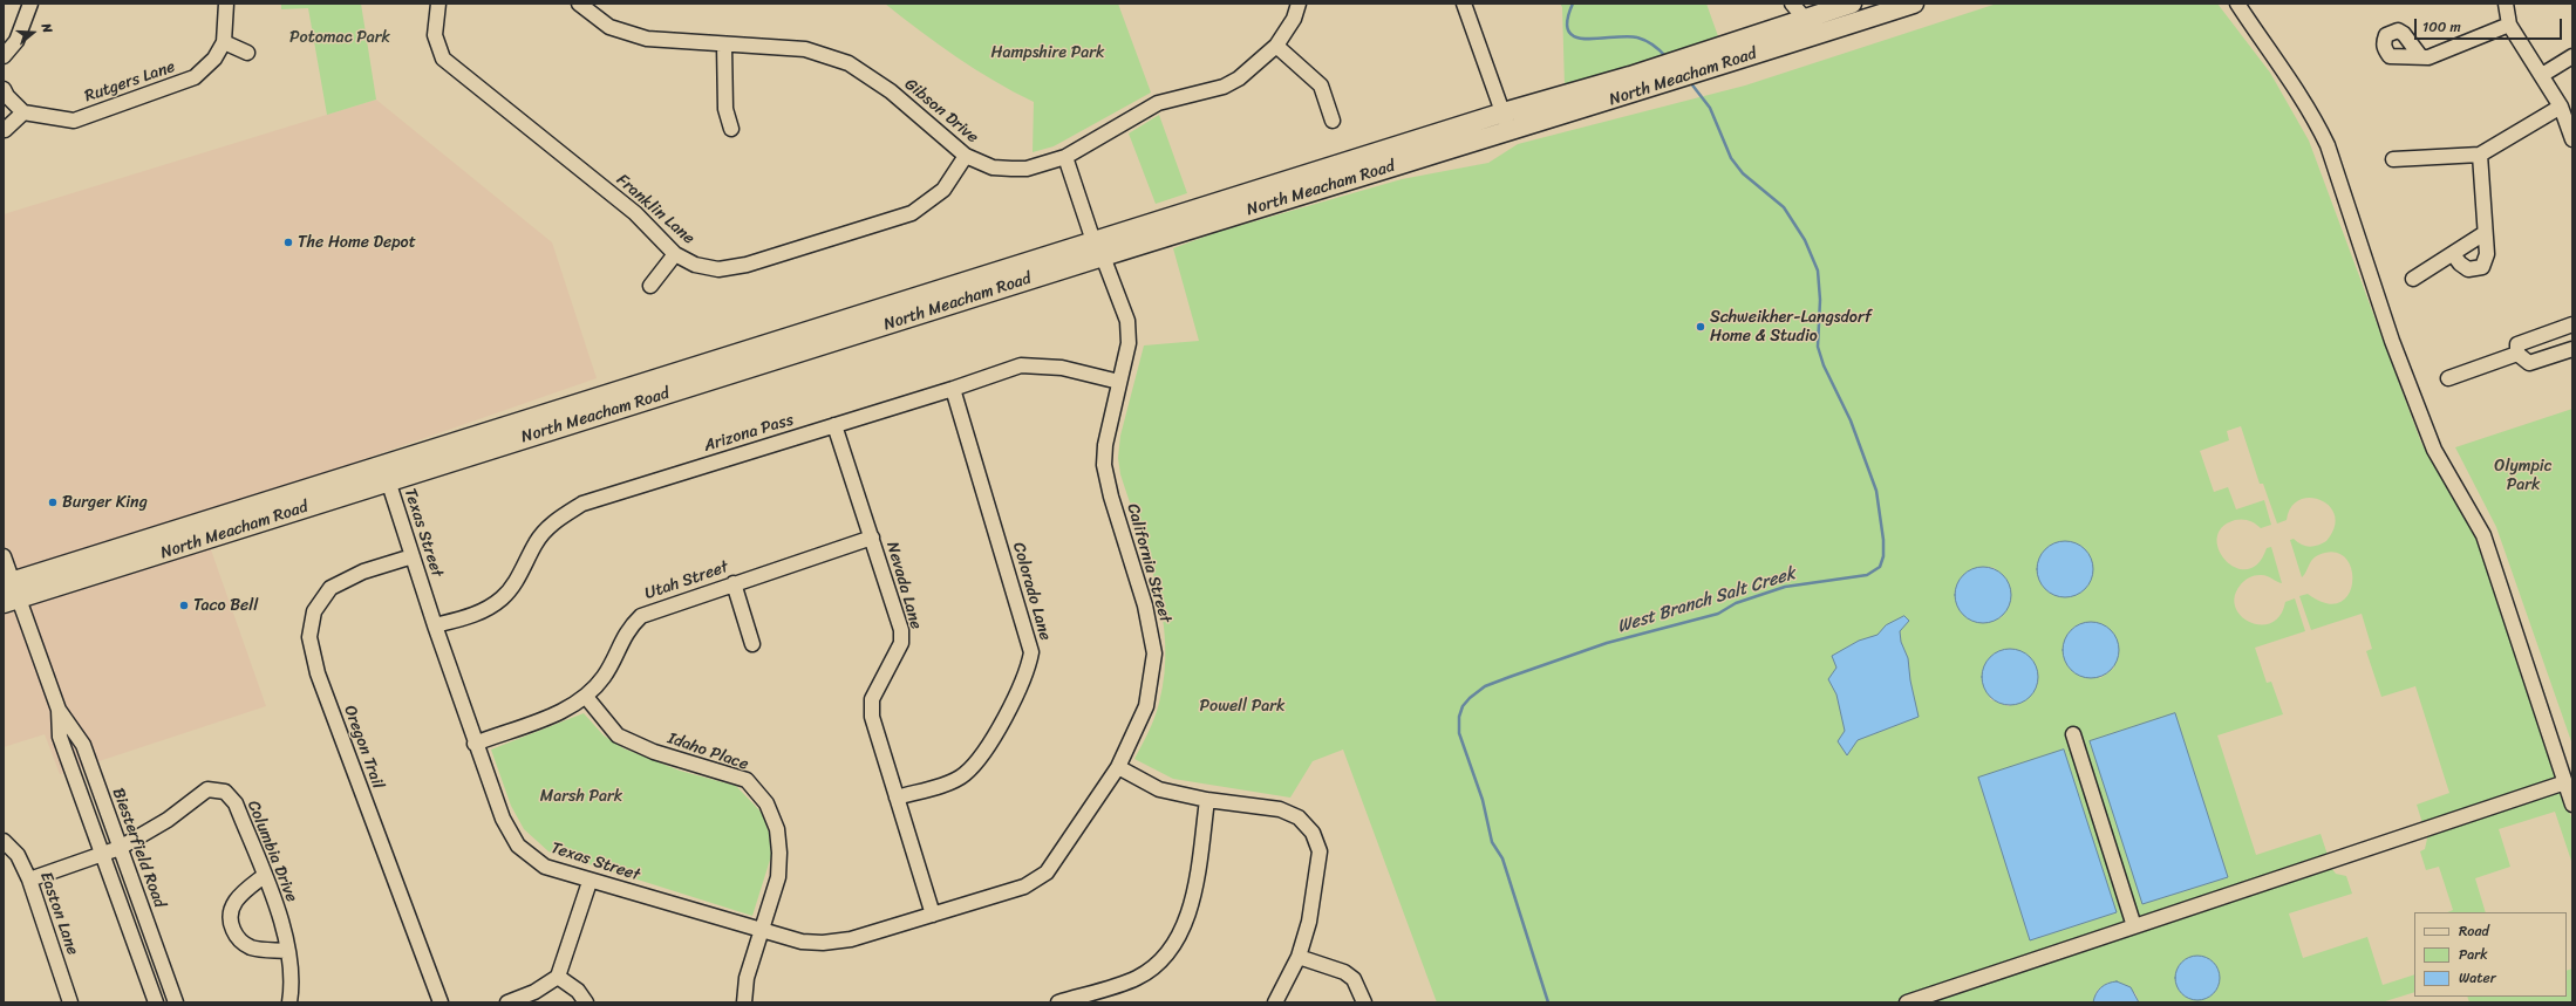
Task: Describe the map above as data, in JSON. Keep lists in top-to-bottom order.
{
  "streets": {
    "main road": ["North Meacham Road"],
    "street": [
      "Rutgers Lane",
      "Gibson Drive",
      "Franklin Lane",
      "Arizona Pass",
      "Texas Street",
      "California Street",
      "Utah Street",
      "Nevada Lane",
      "Colorado Lane",
      "Oregon Trail",
      "Idaho Place",
      "Biesterfield Road",
      "Columbia Drive",
      "Easton Lane"
    ]
  },
  "crossings": [
    ["North Meacham Road", "Texas Street"],
    ["North Meacham Road", "California Street"],
    ["North Meacham Road", "Biesterfield Road"],
    ["Gibson Drive", "Franklin Lane"],
    ["Gibson Drive", "California Street"],
    ["Arizona Pass", "Texas Street"],
    ["Arizona Pass", "California Street"],
    ["Arizona Pass", "Nevada Lane"],
    ["Arizona Pass", "Colorado Lane"],
    ["Texas Street", "California Street"],
    ["Texas Street", "Utah Street"],
    ["Texas Street", "Nevada Lane"],
    ["Texas Street", "Oregon Trail"],
    ["Texas Street", "Idaho Place"],
    ["California Street", "Nevada Lane"],
    ["Utah Street", "Nevada Lane"],
    ["Utah Street", "Idaho Place"],
    ["Nevada Lane", "Colorado Lane"],
    ["Biesterfield Road", "Columbia Drive"],
    ["Columbia Drive", "Easton Lane"]
  ],
  "water": ["West Branch Salt Creek"],
  "parks": [
    "Potomac Park",
    "Hampshire Park",
    "Olympic Park",
    "Powell Park",
    "Marsh Park"
  ],
  "places": [
    "The Home Depot",
    "Schweikher-Langsdorf Home & Studio",
    "Burger King",
    "Taco Bell"
  ],
  "legend": ["Road", "Park", "Water"],
  "scale_bar": "100 m",
  "north": "right"
}
